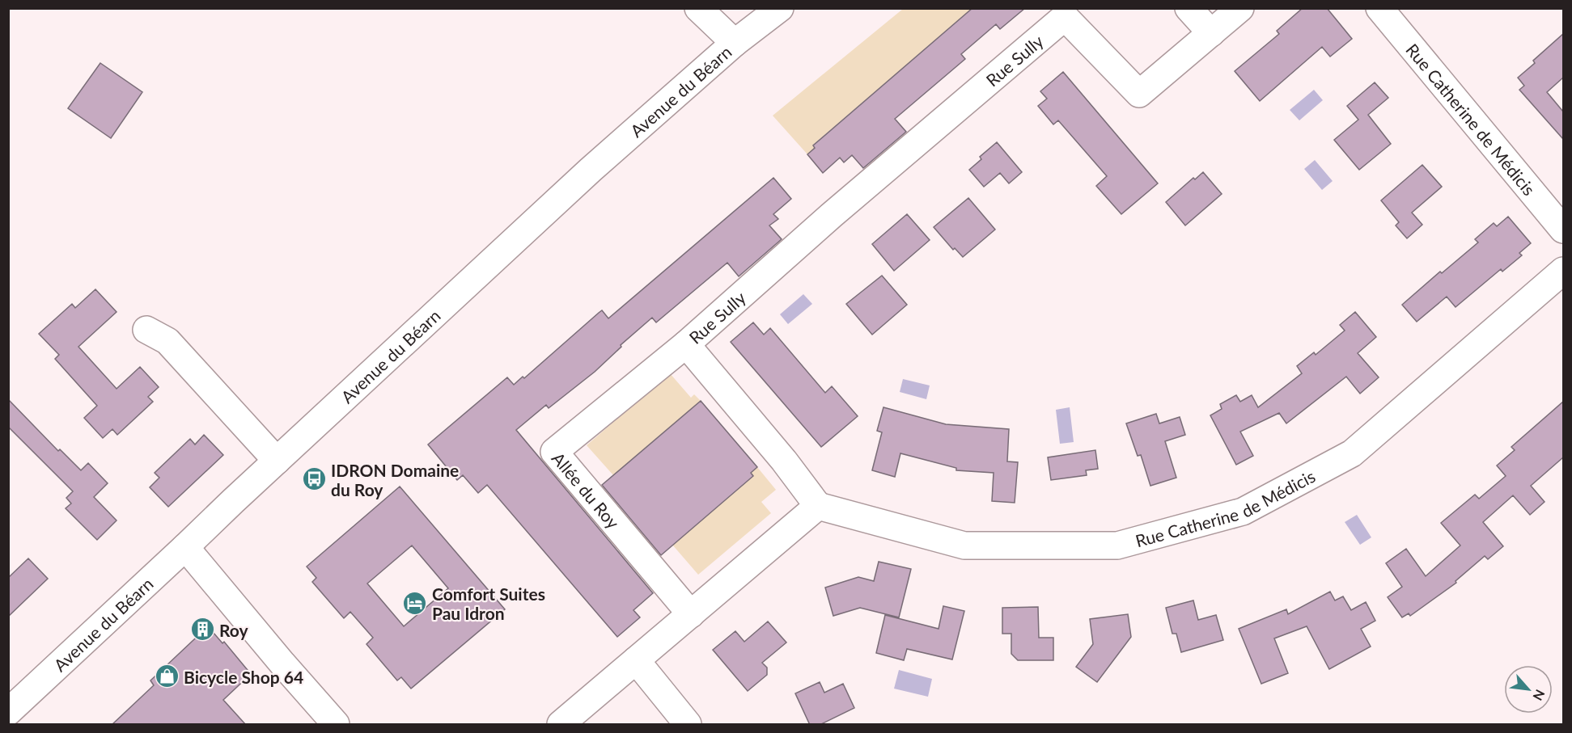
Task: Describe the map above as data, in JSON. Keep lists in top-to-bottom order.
{
  "streets": {
    "street": [
      "Rue Sully",
      "Avenue du Béarn",
      "Rue Catherine de Médicis",
      "Allée du Roy"
    ]
  },
  "crossings": [
    ["Rue Sully", "Rue Catherine de Médicis"],
    ["Rue Sully", "Allée du Roy"]
  ],
  "places": {
    "bus stop": ["IDRON Domaine du Roy"],
    "hotel": ["Comfort Suites Pau Idron"],
    "building": ["Roy"],
    "shop": ["Bicycle Shop 64"]
  },
  "north": "bottom right"
}
